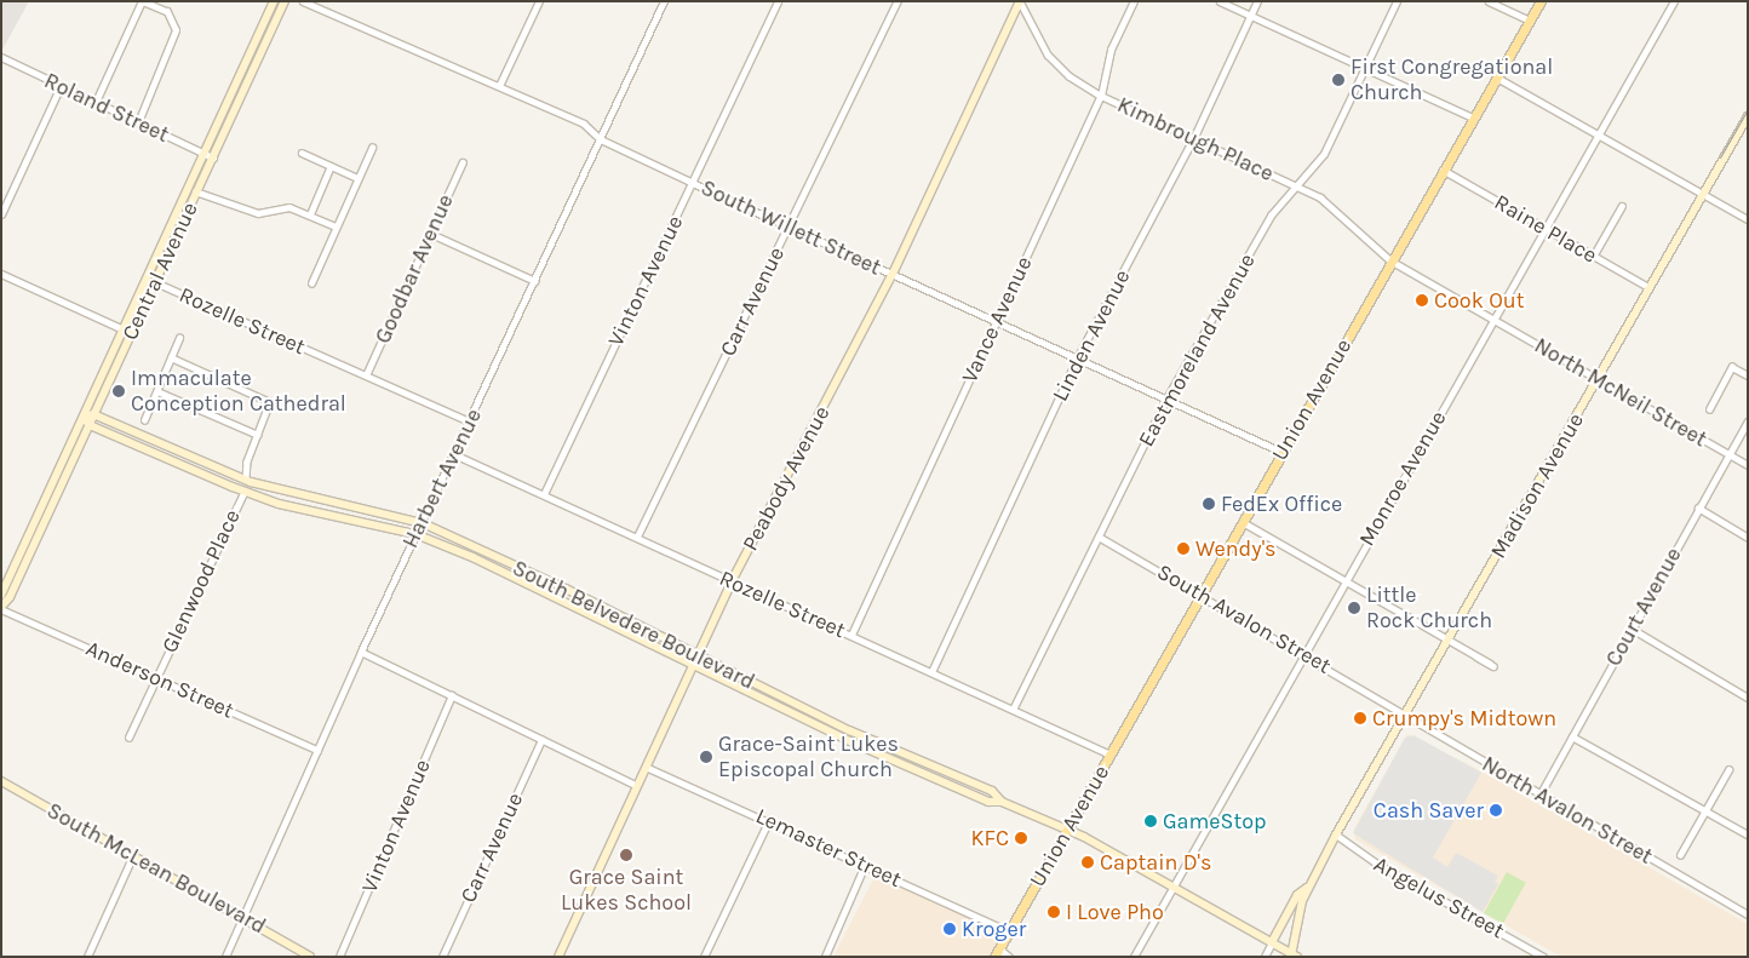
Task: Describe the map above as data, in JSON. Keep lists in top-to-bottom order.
{
  "streets": {
    "main road": ["Union Avenue"],
    "street": [
      "Roland Street",
      "Kimbrough Place",
      "South Willett Street",
      "Raine Place",
      "Goodbar Avenue",
      "Central Avenue",
      "Vinton Avenue",
      "Carr Avenue",
      "Vance Avenue",
      "Rozelle Street",
      "Linden Avenue",
      "Eastmoreland Avenue",
      "North McNeil Street",
      "Harbert Avenue",
      "Peabody Avenue",
      "Monroe Avenue",
      "Madison Avenue",
      "Glenwood Place",
      "Court Avenue",
      "South Avalon Street",
      "South Belvedere Boulevard",
      "Anderson Street",
      "North Avalon Street",
      "Lemaster Street",
      "South McLean Boulevard",
      "Angelus Street"
    ]
  },
  "crossings": [
    ["Roland Street", "Central Avenue"],
    ["Kimbrough Place", "Vance Avenue"],
    ["Kimbrough Place", "Linden Avenue"],
    ["Kimbrough Place", "Eastmoreland Avenue"],
    ["Kimbrough Place", "North McNeil Street"],
    ["Kimbrough Place", "Union Avenue"],
    ["Kimbrough Place", "Peabody Avenue"],
    ["Kimbrough Place", "Monroe Avenue"],
    ["South Willett Street", "Vinton Avenue"],
    ["South Willett Street", "Carr Avenue"],
    ["South Willett Street", "Vance Avenue"],
    ["South Willett Street", "Linden Avenue"],
    ["South Willett Street", "Eastmoreland Avenue"],
    ["South Willett Street", "Union Avenue"],
    ["South Willett Street", "Harbert Avenue"],
    ["South Willett Street", "Peabody Avenue"],
    ["Raine Place", "Union Avenue"],
    ["Raine Place", "Monroe Avenue"],
    ["Raine Place", "Madison Avenue"],
    ["Goodbar Avenue", "Rozelle Street"],
    ["Central Avenue", "Rozelle Street"],
    ["Central Avenue", "South Belvedere Boulevard"],
    ["Central Avenue", "Anderson Street"],
    ["Vinton Avenue", "Rozelle Street"],
    ["Carr Avenue", "Rozelle Street"],
    ["Vance Avenue", "Rozelle Street"],
    ["Rozelle Street", "Linden Avenue"],
    ["Rozelle Street", "Eastmoreland Avenue"],
    ["Rozelle Street", "Union Avenue"],
    ["Rozelle Street", "Harbert Avenue"],
    ["Rozelle Street", "Peabody Avenue"],
    ["Eastmoreland Avenue", "South Avalon Street"],
    ["North McNeil Street", "Monroe Avenue"],
    ["North McNeil Street", "Madison Avenue"],
    ["North McNeil Street", "Court Avenue"],
    ["Union Avenue", "South Avalon Street"],
    ["Union Avenue", "South Belvedere Boulevard"],
    ["Union Avenue", "Lemaster Street"],
    ["Harbert Avenue", "South Belvedere Boulevard"],
    ["Harbert Avenue", "Anderson Street"],
    ["Harbert Avenue", "South McLean Boulevard"],
    ["Peabody Avenue", "South Belvedere Boulevard"],
    ["Peabody Avenue", "Lemaster Street"],
    ["Monroe Avenue", "South Avalon Street"],
    ["Monroe Avenue", "South Belvedere Boulevard"],
    ["Madison Avenue", "South Belvedere Boulevard"],
    ["Madison Avenue", "North Avalon Street"],
    ["Madison Avenue", "Angelus Street"],
    ["Glenwood Place", "South Belvedere Boulevard"],
    ["Glenwood Place", "Anderson Street"],
    ["Court Avenue", "North Avalon Street"],
    ["South Avalon Street", "North Avalon Street"]
  ],
  "places": [
    "First Congregational Church",
    "Cook Out",
    "Immaculate Conception Cathedral",
    "FedEx Office",
    "Wendy's",
    "Little Rock Church",
    "Crumpy's Midtown",
    "Grace-Saint Lukes Episcopal Church",
    "Cash Saver",
    "GameStop",
    "KFC",
    "Grace Saint Lukes School",
    "Captain D's",
    "I Love Pho",
    "Kroger"
  ]
}
